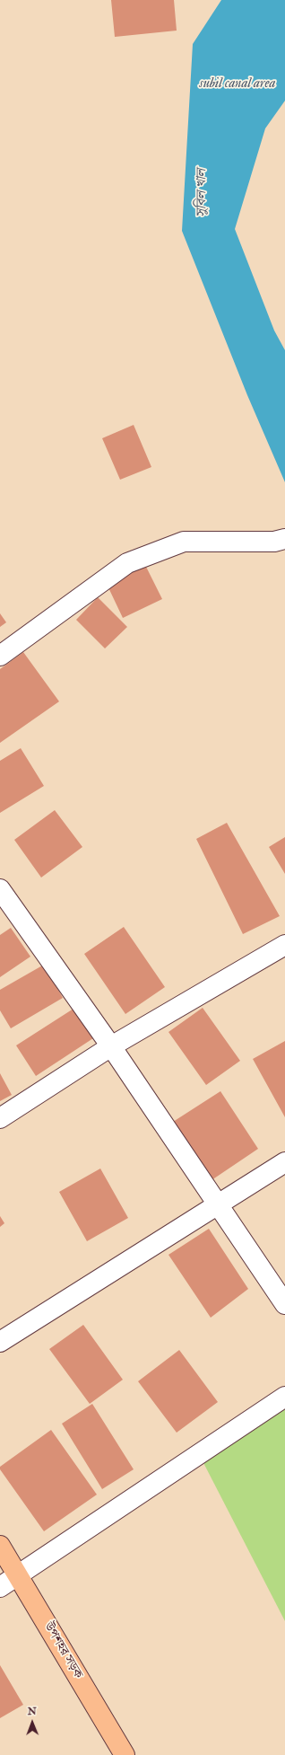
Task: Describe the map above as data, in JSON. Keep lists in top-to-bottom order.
{
  "streets": {
    "main road": ["উপশহর সড়ক"]
  },
  "water": ["subil canal area", "সুবিল খাল"],
  "north": "top"
}
